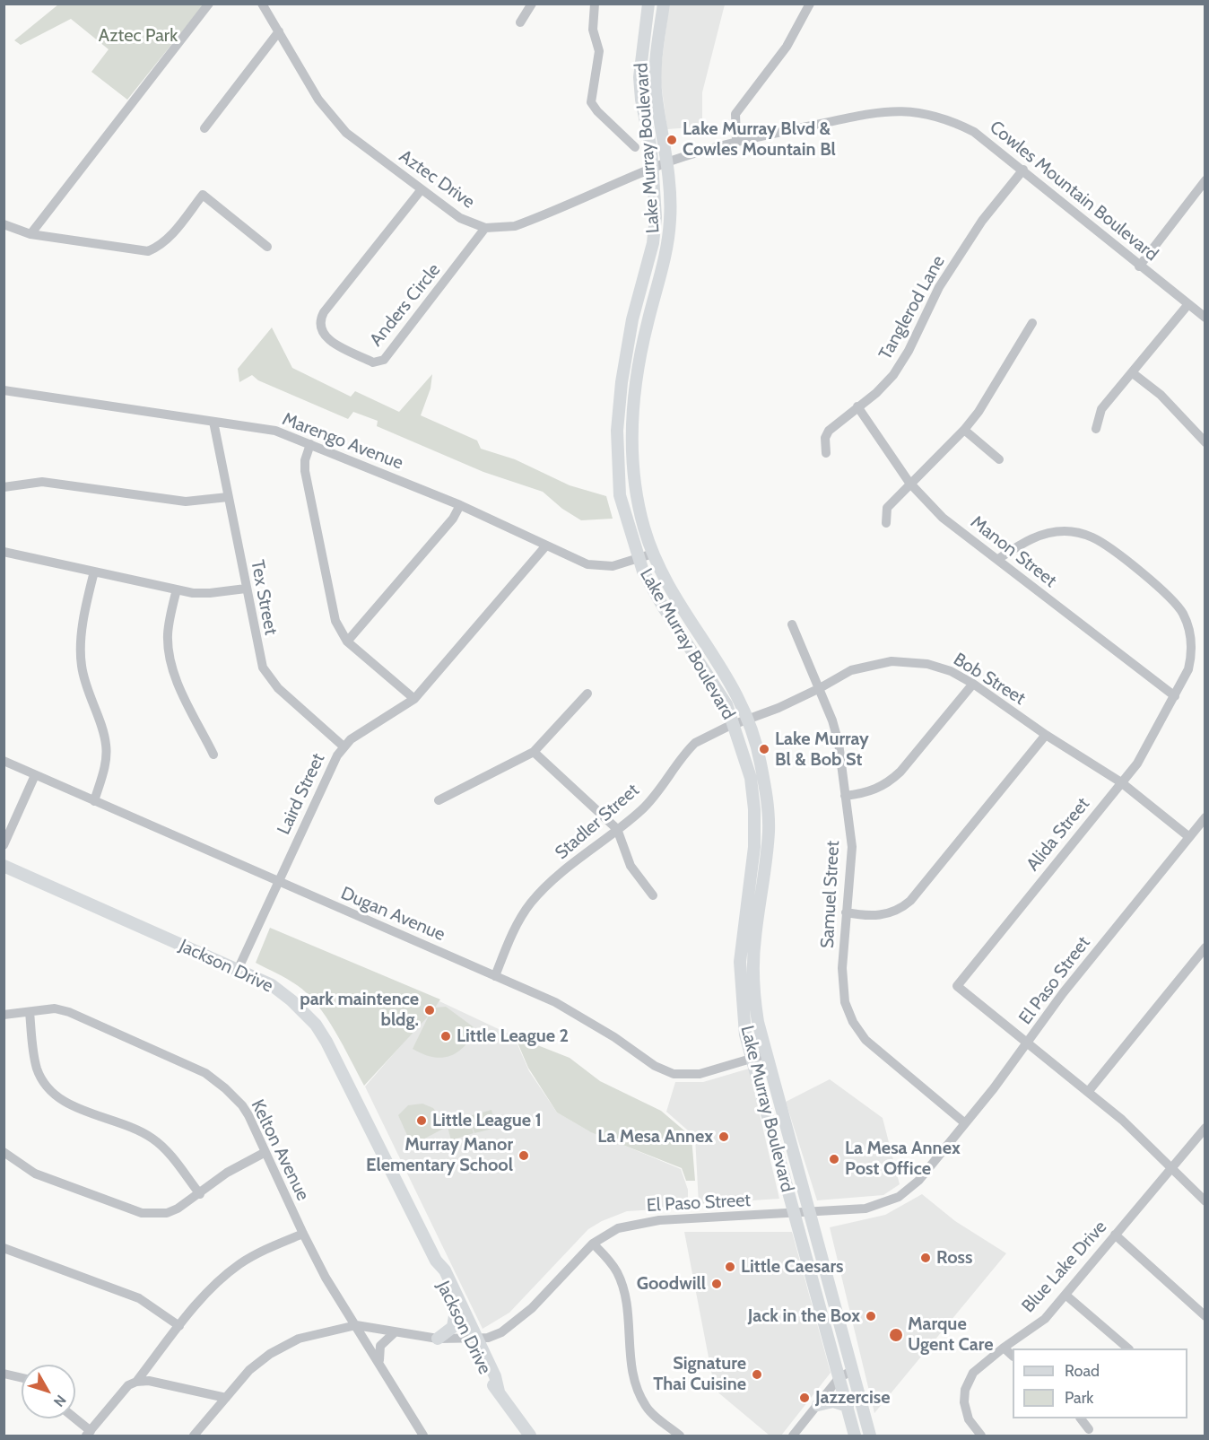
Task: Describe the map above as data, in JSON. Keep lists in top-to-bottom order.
{
  "streets": {
    "main road": ["Lake Murray Boulevard", "Jackson Drive"],
    "street": [
      "Aztec Drive",
      "Cowles Mountain Boulevard",
      "Anders Circle",
      "Tanglerod Lane",
      "Marengo Avenue",
      "Manon Street",
      "Tex Street",
      "Bob Street",
      "Laird Street",
      "Stadler Street",
      "Alida Street",
      "Samuel Street",
      "Dugan Avenue",
      "El Paso Street",
      "Kelton Avenue",
      "Blue Lake Drive"
    ]
  },
  "crossings": [
    ["Lake Murray Boulevard", "Aztec Drive"],
    ["Lake Murray Boulevard", "Cowles Mountain Boulevard"],
    ["Lake Murray Boulevard", "Marengo Avenue"],
    ["Lake Murray Boulevard", "Bob Street"],
    ["Lake Murray Boulevard", "Stadler Street"],
    ["Lake Murray Boulevard", "Dugan Avenue"],
    ["Lake Murray Boulevard", "El Paso Street"],
    ["Aztec Drive", "Cowles Mountain Boulevard"],
    ["Aztec Drive", "Anders Circle"],
    ["Cowles Mountain Boulevard", "Tanglerod Lane"],
    ["Tanglerod Lane", "Manon Street"],
    ["Marengo Avenue", "Tex Street"],
    ["Marengo Avenue", "Laird Street"],
    ["Manon Street", "Alida Street"],
    ["Tex Street", "Laird Street"],
    ["Bob Street", "Stadler Street"],
    ["Bob Street", "Alida Street"],
    ["Bob Street", "Samuel Street"],
    ["Bob Street", "El Paso Street"],
    ["Laird Street", "Dugan Avenue"],
    ["Laird Street", "Jackson Drive"],
    ["Stadler Street", "Dugan Avenue"],
    ["Alida Street", "El Paso Street"],
    ["Samuel Street", "El Paso Street"],
    ["Jackson Drive", "El Paso Street"],
    ["El Paso Street", "Kelton Avenue"]
  ],
  "parks": ["Aztec Park"],
  "places": [
    "Lake Murray Blvd & Cowles Mountain Bl",
    "Lake Murray Bl & Bob St",
    "park maintence bldg.",
    "Little League 2",
    "Little League 1",
    "La Mesa Annex",
    "Murray Manor Elementary School",
    "La Mesa Annex Post Office",
    "Ross",
    "Little Caesars",
    "Goodwill",
    "Jack in the Box",
    "Marque Ugent Care",
    "Signature Thai Cuisine",
    "Jazzercise"
  ],
  "legend": ["Road", "Park"],
  "north": "bottom right"
}
